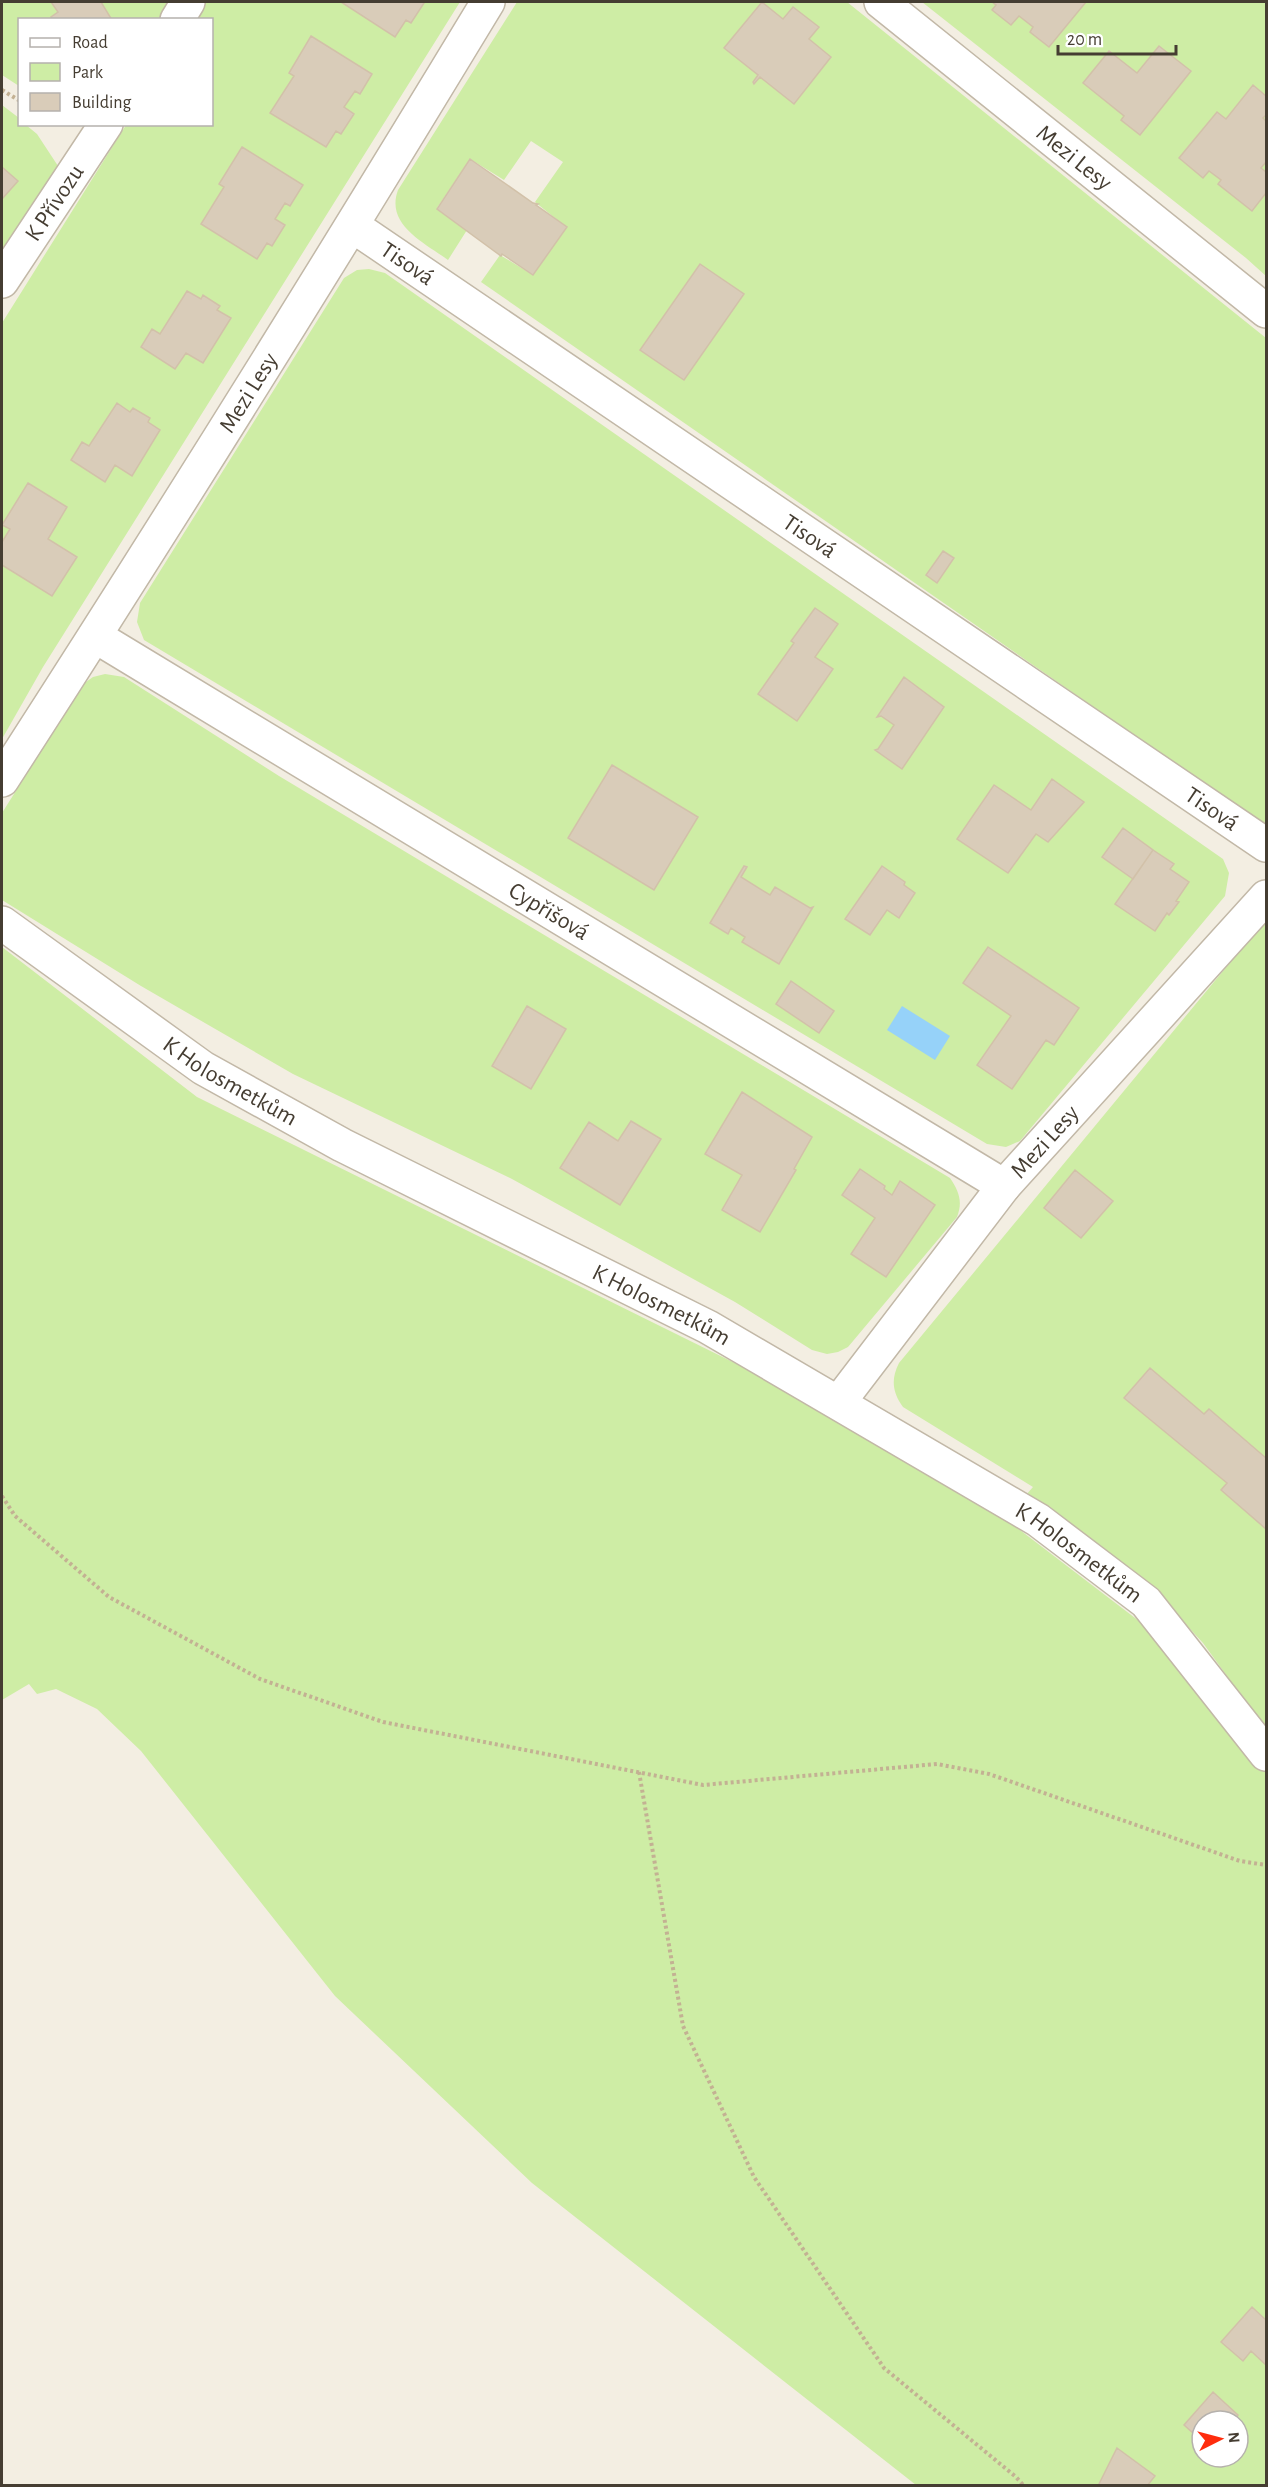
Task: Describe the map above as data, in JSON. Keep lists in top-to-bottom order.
{
  "streets": {
    "street": [
      "Mezi Lesy",
      "K Přívozu",
      "Tisová",
      "Cypřišová",
      "K Holosmetkům"
    ]
  },
  "crossings": [
    ["Mezi Lesy", "Tisová"],
    ["Mezi Lesy", "Cypřišová"],
    ["Mezi Lesy", "K Holosmetkům"]
  ],
  "legend": ["Road", "Park", "Building"],
  "scale_bar": "20 m",
  "north": "right"
}
